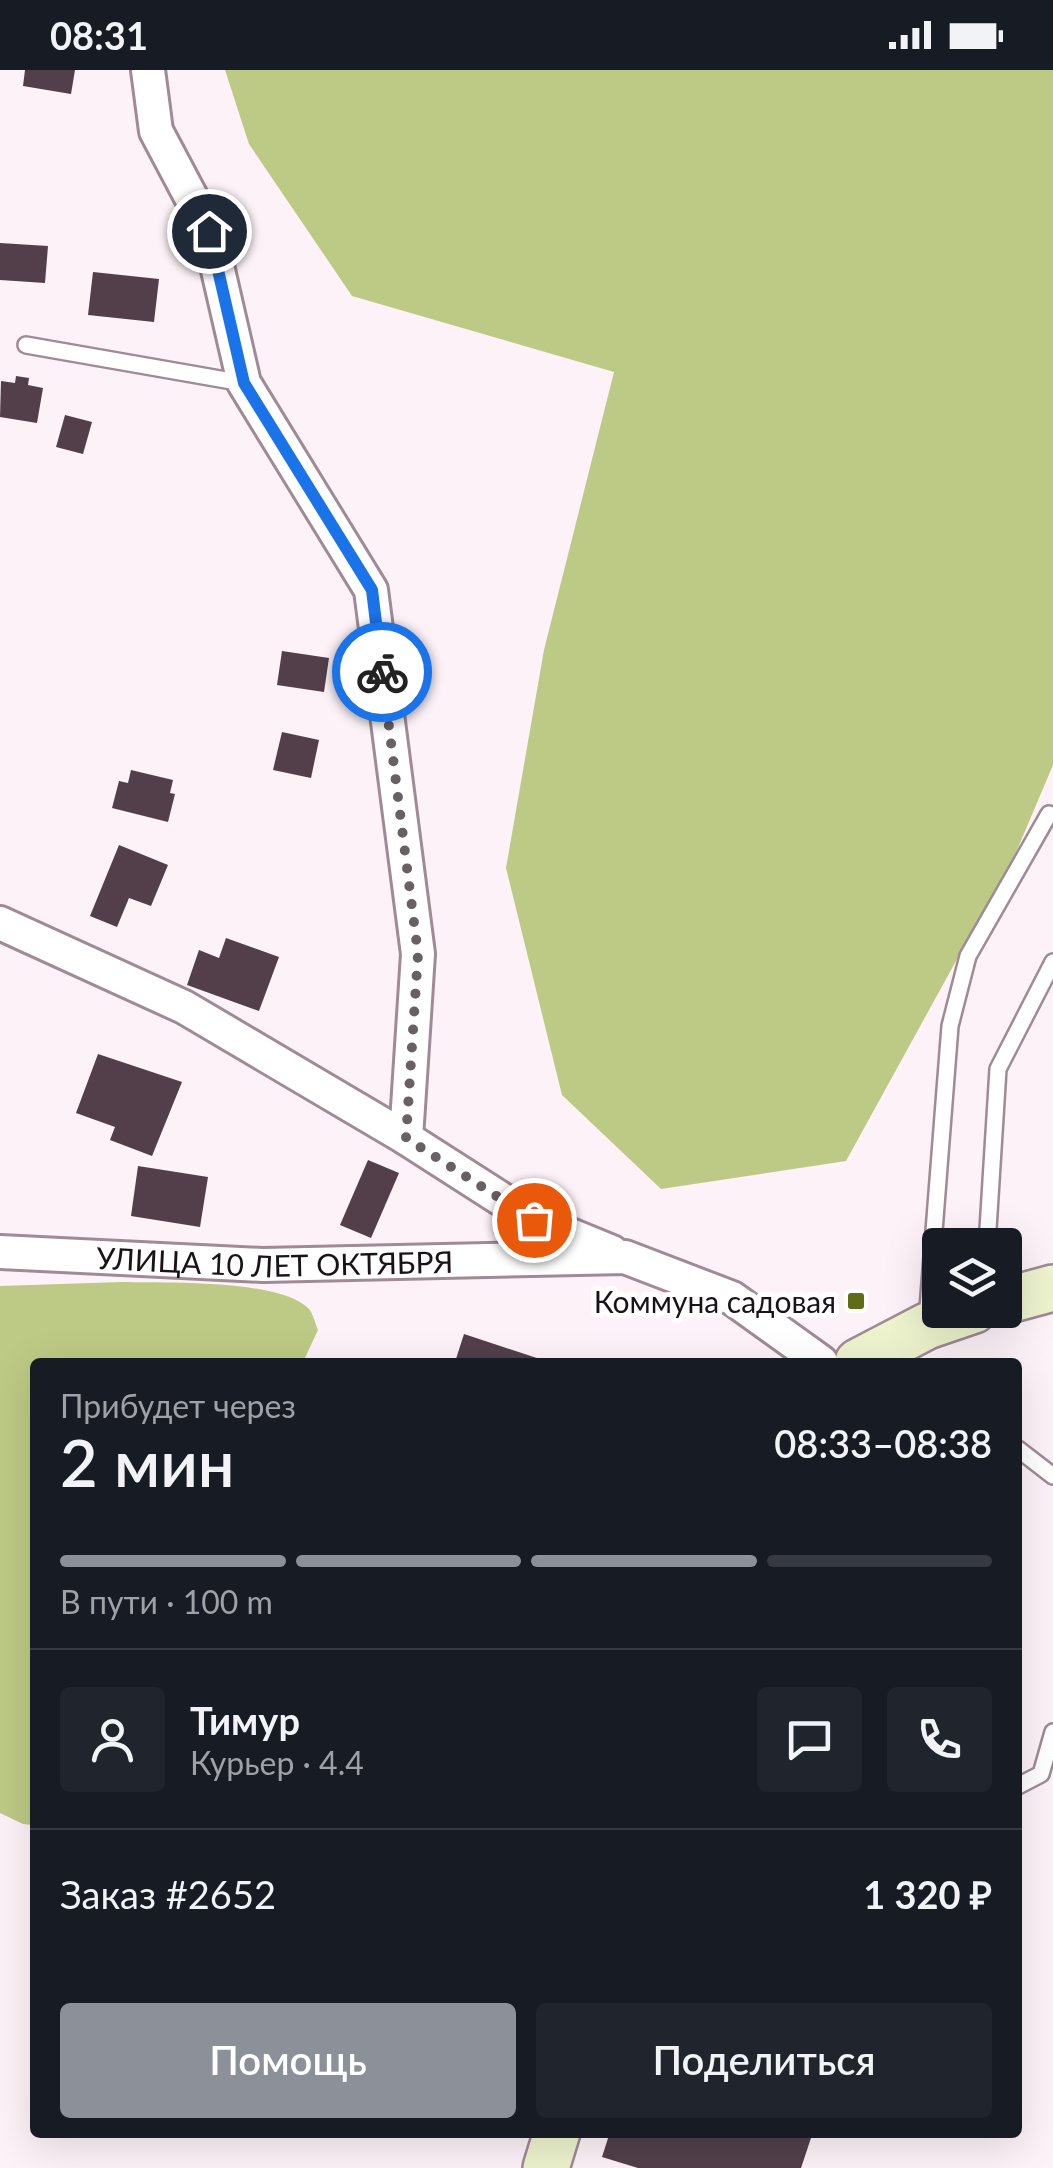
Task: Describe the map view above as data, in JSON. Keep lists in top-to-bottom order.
{
  "streets": {
    "street": ["УЛИЦА 10 ЛЕТ ОКТЯБРЯ"]
  },
  "places": {
    "transit": ["Коммуна садовая"]
  },
  "page": {
    "status": "08:31",
    "heading": ["2 мин", "Прибудет через", "08:33–08:38"],
    "panel": [
      "Тимур",
      "Курьер · 4.4",
      "Заказ #2652",
      "1 320 ₽"
    ],
    "bar": "В пути · 100 m",
    "buttons": ["Помощь", "Поделиться"]
  }
}
